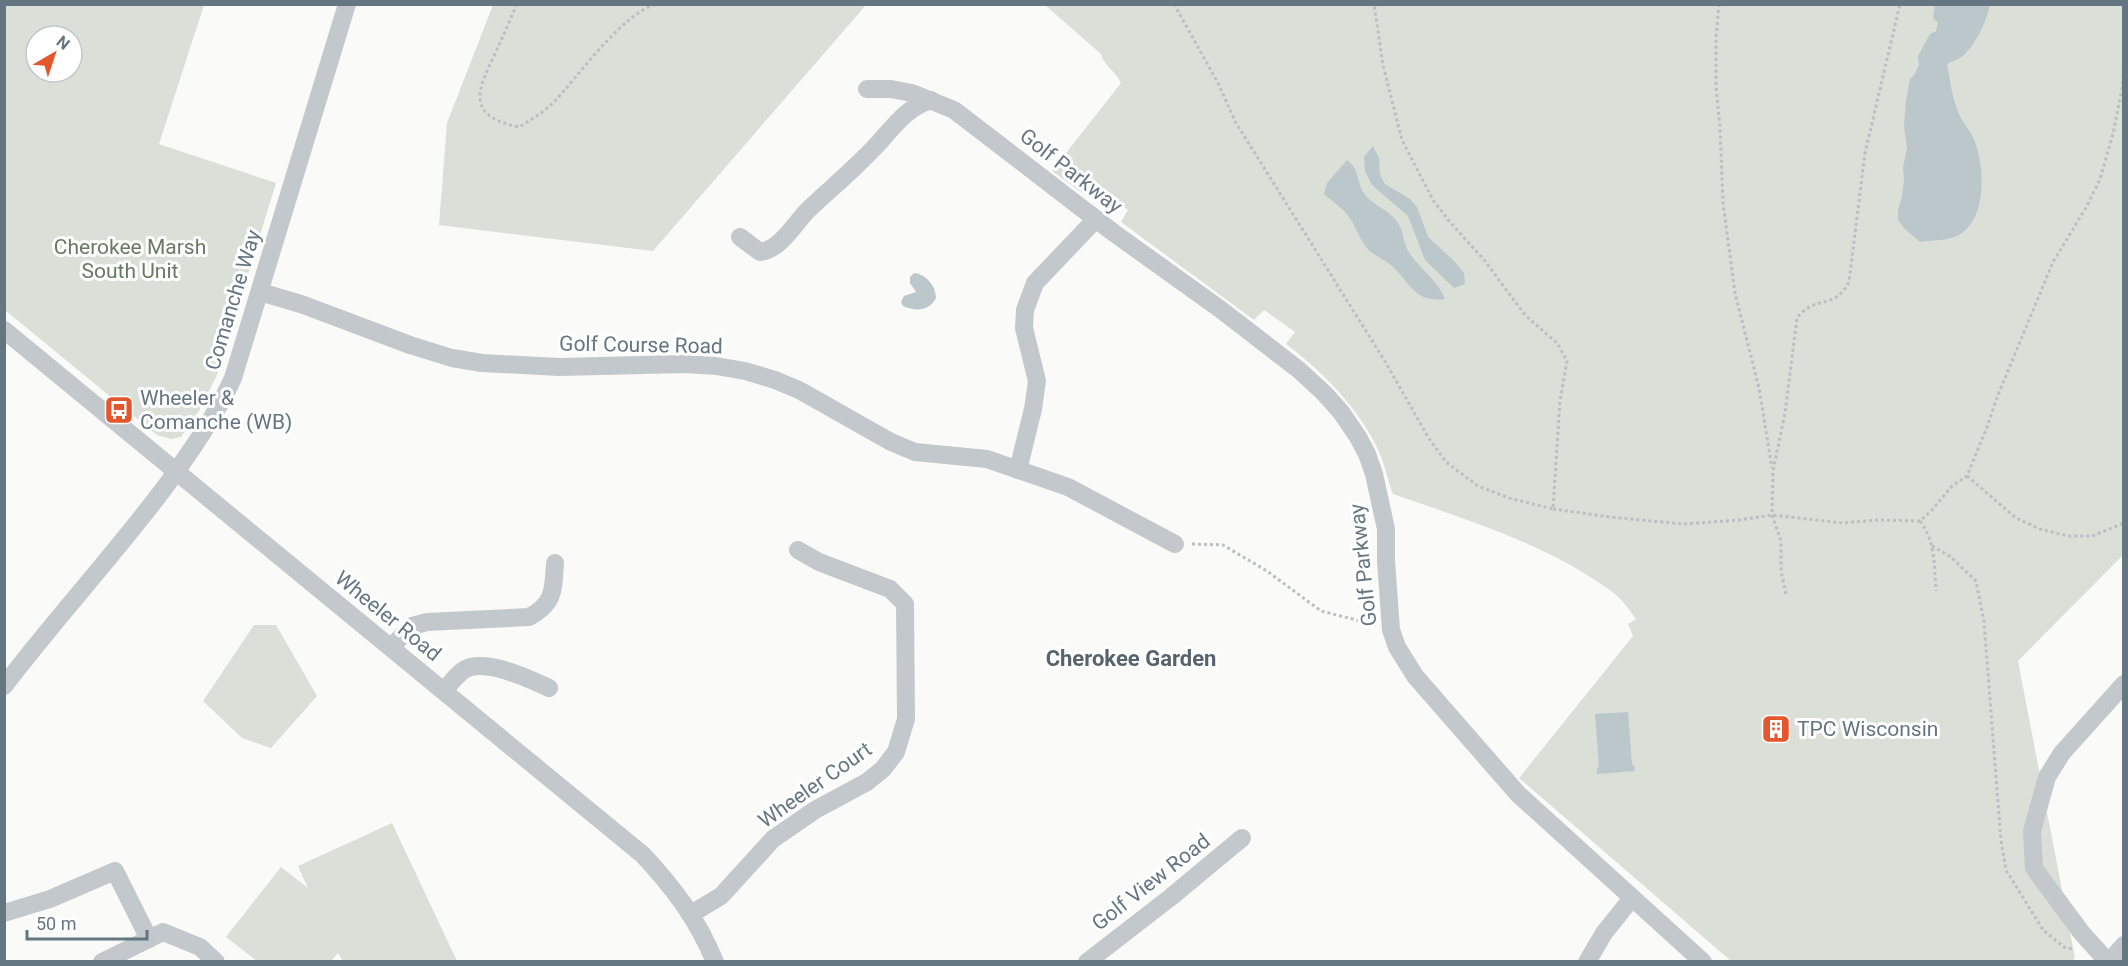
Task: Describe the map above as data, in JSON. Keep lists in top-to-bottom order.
{
  "streets": {
    "street": [
      "Golf Parkway",
      "Comanche Way",
      "Golf Course Road",
      "Wheeler Road",
      "Wheeler Court",
      "Golf View Road"
    ]
  },
  "crossings": [
    ["Comanche Way", "Golf Course Road"],
    ["Comanche Way", "Wheeler Road"],
    ["Wheeler Road", "Wheeler Court"]
  ],
  "districts": ["Cherokee Garden"],
  "parks": ["Cherokee Marsh South Unit"],
  "places": {
    "bus stop": ["Wheeler & Comanche (WB)"],
    "building": ["TPC Wisconsin"]
  },
  "scale_bar": "50 m",
  "north": "top right"
}
